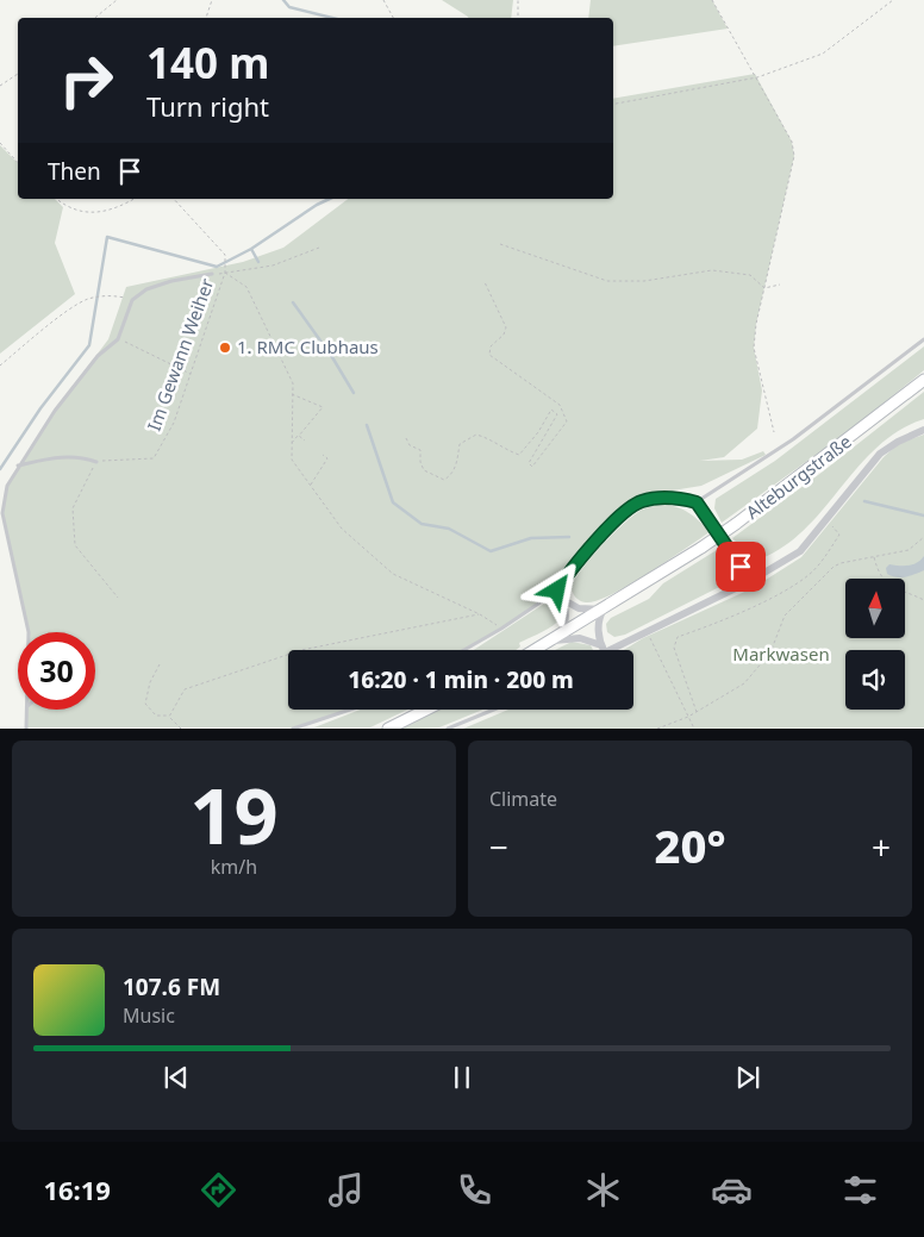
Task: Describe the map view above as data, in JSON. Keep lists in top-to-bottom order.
{
  "streets": {
    "main road": ["Alteburgstraße"],
    "path": ["Im Gewann Weiher"]
  },
  "parks": ["Markwasen"],
  "places": ["1. RMC Clubhaus"],
  "north": "top",
  "page": {
    "turn": ["140 m", "Turn right"],
    "then": "Then",
    "limit": "30",
    "trip": "16:20 · 1 min · 200 m",
    "tile": [
      ["19", "km/h"],
      "Climate"
    ],
    "heat": ["−", "20°", "+"],
    "song": ["107.6 FM", "Music"],
    "tabs": "16:19"
  }
}
